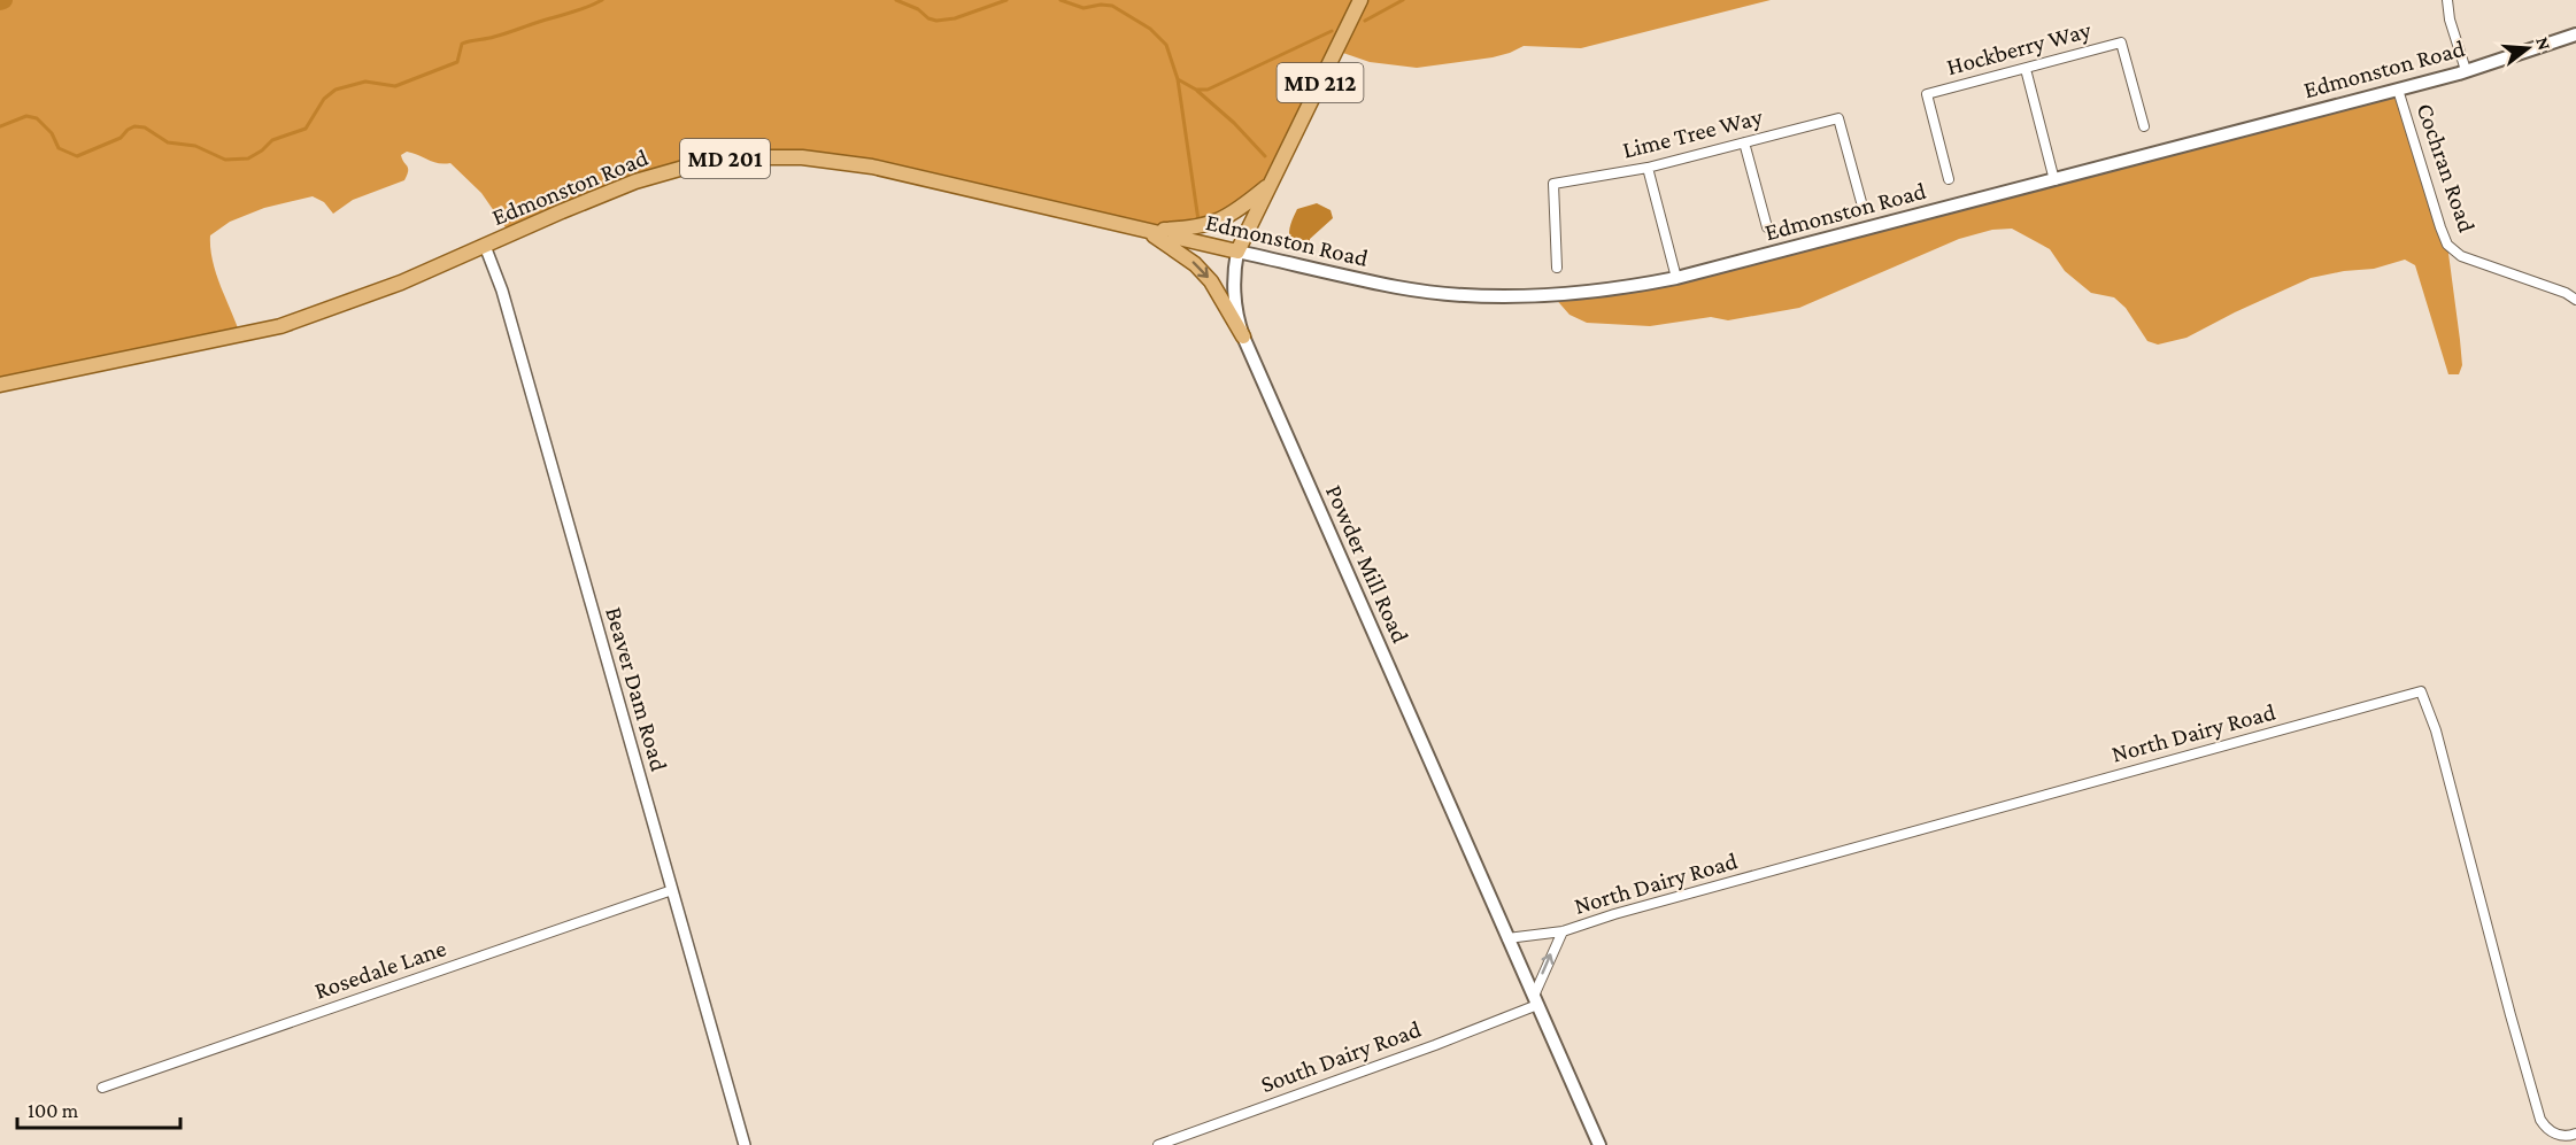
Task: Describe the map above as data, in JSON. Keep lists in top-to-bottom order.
{
  "streets": {
    "main road": [
      "Edmonston Road",
      "MD 212",
      "MD 201",
      "Powder Mill Road"
    ],
    "street": [
      "Hockberry Way",
      "Lime Tree Way",
      "Cochran Road",
      "Beaver Dam Road",
      "North Dairy Road",
      "Rosedale Lane",
      "South Dairy Road"
    ]
  },
  "crossings": [
    ["Edmonston Road", "Cochran Road"],
    ["Edmonston Road", "Powder Mill Road"],
    ["Edmonston Road", "Beaver Dam Road"],
    ["Powder Mill Road", "North Dairy Road"],
    ["Powder Mill Road", "South Dairy Road"],
    ["Beaver Dam Road", "Rosedale Lane"]
  ],
  "scale_bar": "100 m",
  "north": "right"
}
